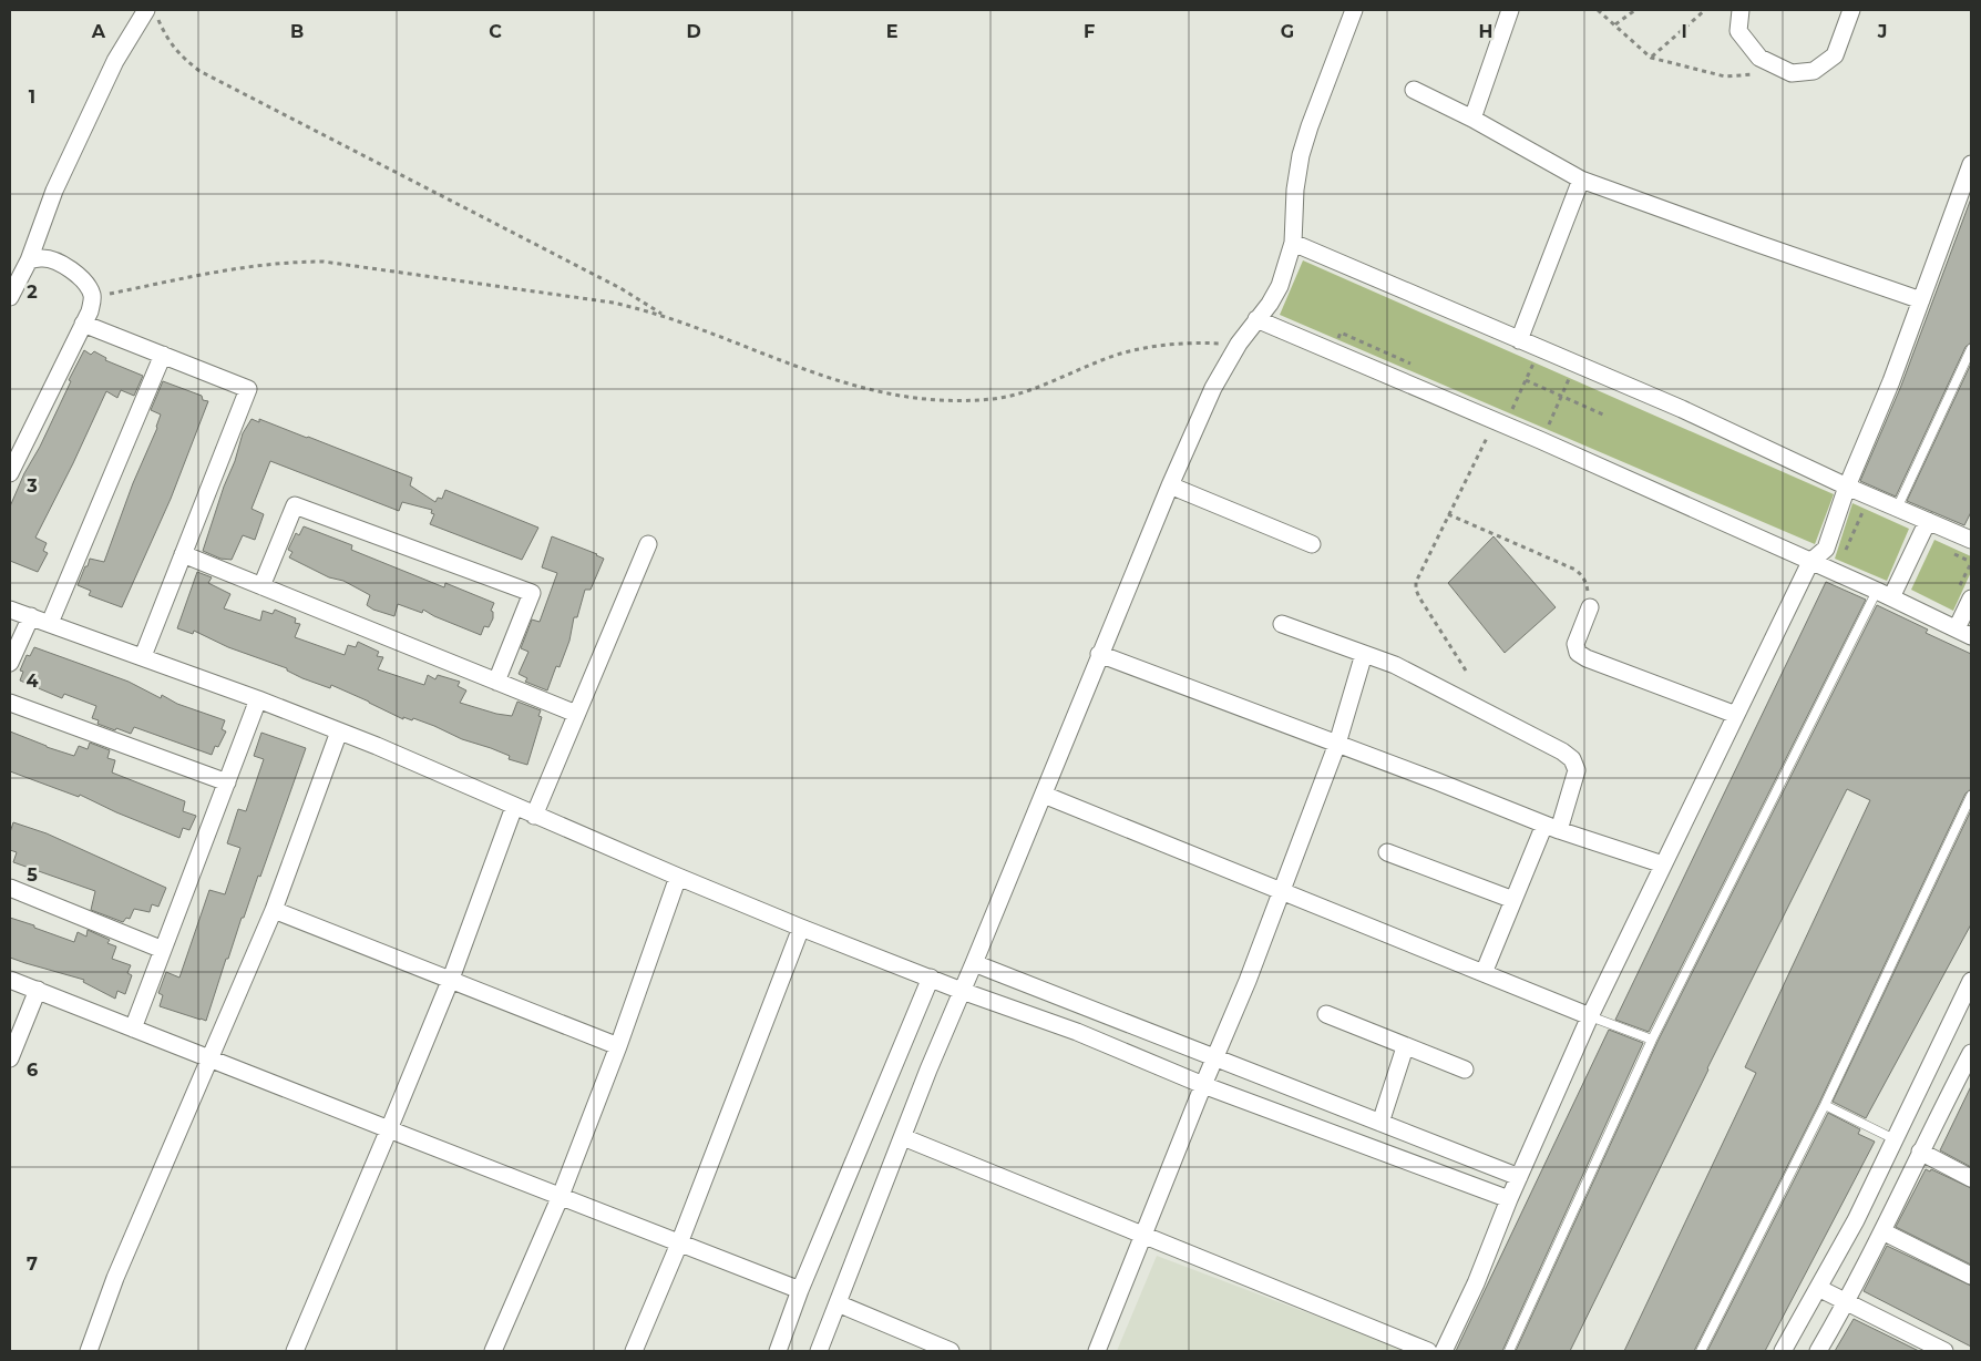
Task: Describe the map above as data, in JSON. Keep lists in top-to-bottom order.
{
  "grid": {
    "columns": [
      "A",
      "B",
      "C",
      "D",
      "E",
      "F",
      "G",
      "H",
      "I",
      "J"
    ],
    "rows": [
      "1",
      "2",
      "3",
      "4",
      "5",
      "6",
      "7"
    ]
  }
}
